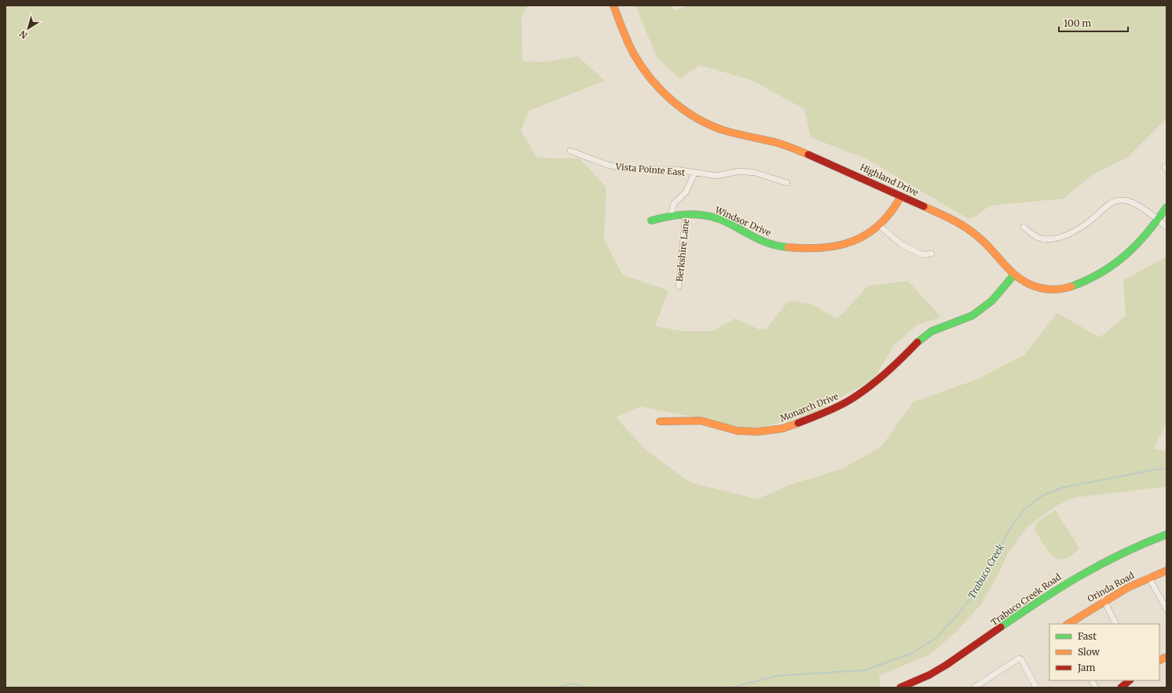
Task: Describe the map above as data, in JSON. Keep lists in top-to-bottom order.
{
  "streets": {
    "street": [
      "Vista Pointe East",
      "Highland Drive",
      "Windsor Drive",
      "Berkshire Lane",
      "Monarch Drive",
      "Orinda Road",
      "Trabuco Creek Road"
    ]
  },
  "crossings": [
    ["Highland Drive", "Windsor Drive"],
    ["Highland Drive", "Monarch Drive"],
    ["Windsor Drive", "Berkshire Lane"]
  ],
  "water": ["Trabuco Creek"],
  "legend": ["Fast", "Slow", "Jam"],
  "scale_bar": "100 m",
  "north": "bottom left"
}
